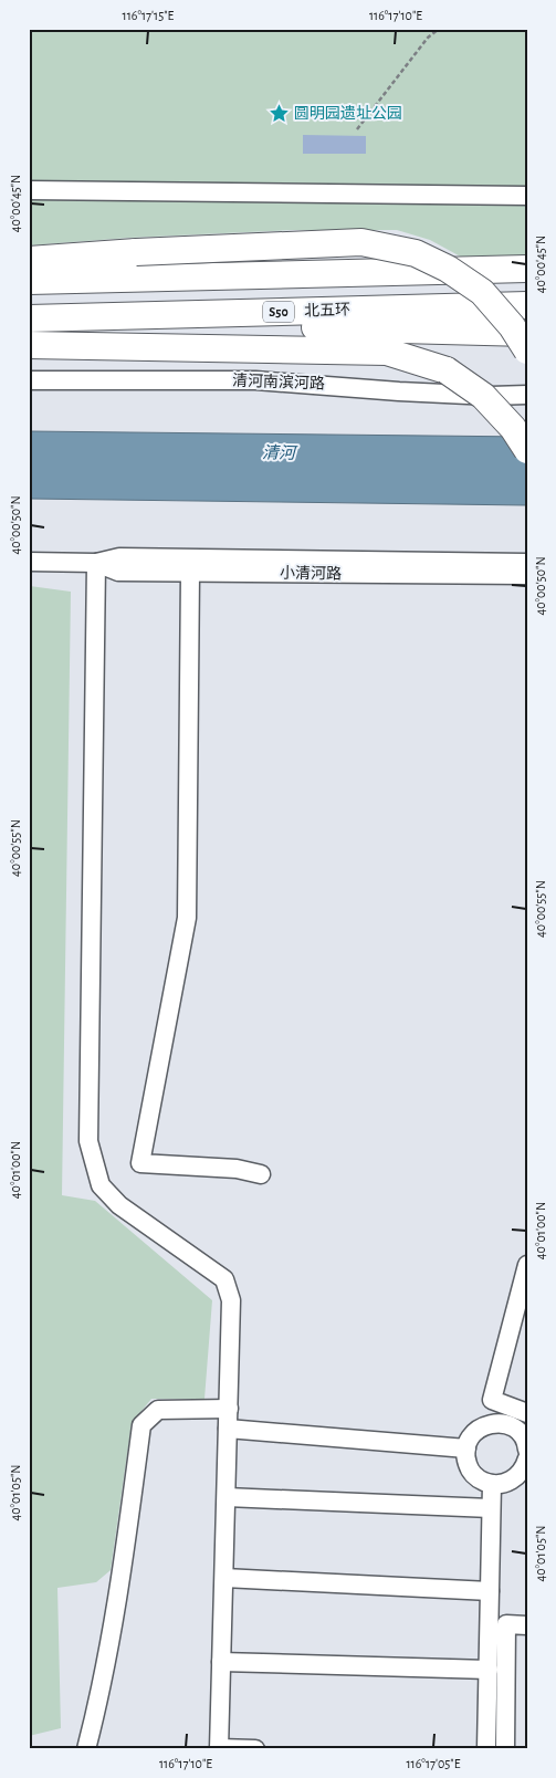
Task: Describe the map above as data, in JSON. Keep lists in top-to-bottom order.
{
  "streets": {
    "highway": ["北五环", "S50"],
    "street": ["清河南滨河路", "小清河路"]
  },
  "water": ["清河"],
  "places": {
    "place": ["圆明园遗址公园"]
  },
  "coordinates": [
    "116°17'15\"E",
    "116°17'10\"E",
    "40°00'45\"N",
    "40°00'50\"N",
    "40°00'55\"N",
    "40°01'00\"N",
    "40°01'05\"N",
    "116°17'05\"E"
  ]
}
